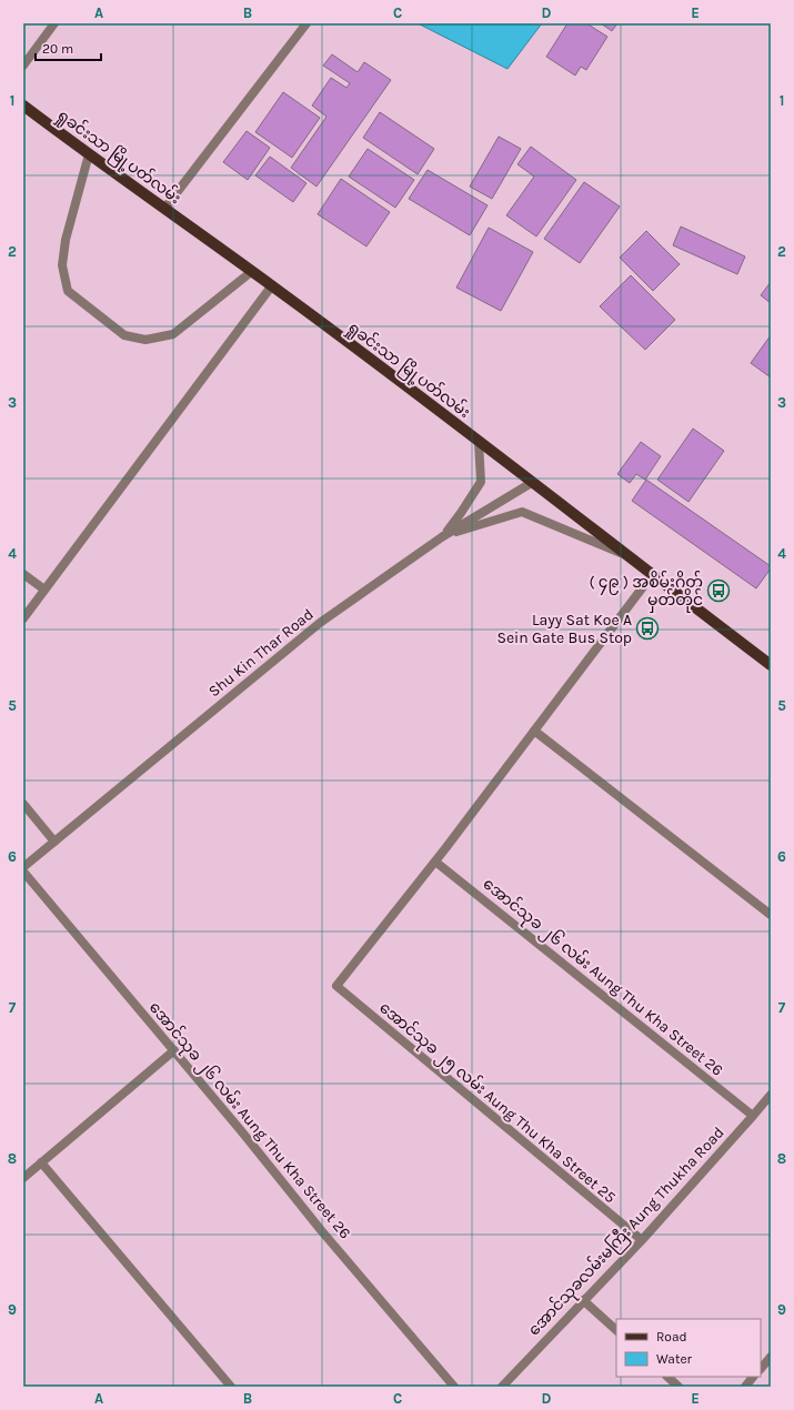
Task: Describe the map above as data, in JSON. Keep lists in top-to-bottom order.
{
  "streets": {
    "main road": ["ရှုခင်းသာ မြို့ပတ်လမ်း"],
    "street": [
      "Shu Kin Thar Road",
      "အောင်သုခ ၂၆ လမ်း Aung Thu Kha Street 26",
      "အောင်သုခ ၂၅ လမ်း Aung Thu Kha Street 25",
      "အောင်သုခလမ်းမကြီး Aung Thukha Road"
    ]
  },
  "crossings": [
    ["ရှုခင်းသာ မြို့ပတ်လမ်း", "Shu Kin Thar Road"],
    ["အောင်သုခ ၂၆ လမ်း Aung Thu Kha Street 26", "အောင်သုခ ၂၅ လမ်း Aung Thu Kha Street 25"],
    ["အောင်သုခ ၂၆ လမ်း Aung Thu Kha Street 26", "အောင်သုခလမ်းမကြီး Aung Thukha Road"],
    ["အောင်သုခ ၂၅ လမ်း Aung Thu Kha Street 25", "အောင်သုခလမ်းမကြီး Aung Thukha Road"]
  ],
  "places": {
    "bus stop": ["( ၄၉ ) အစိမ်းဂိတ် မှတ်တိုင်", "Layy Sat Koe A Sein Gate Bus Stop"]
  },
  "legend": ["Road", "Water"],
  "scale_bar": "20 m",
  "grid": {
    "columns": [
      "A",
      "B",
      "C",
      "D",
      "E"
    ],
    "rows": [
      "1",
      "2",
      "3",
      "4",
      "5",
      "6",
      "7",
      "8",
      "9"
    ]
  }
}
